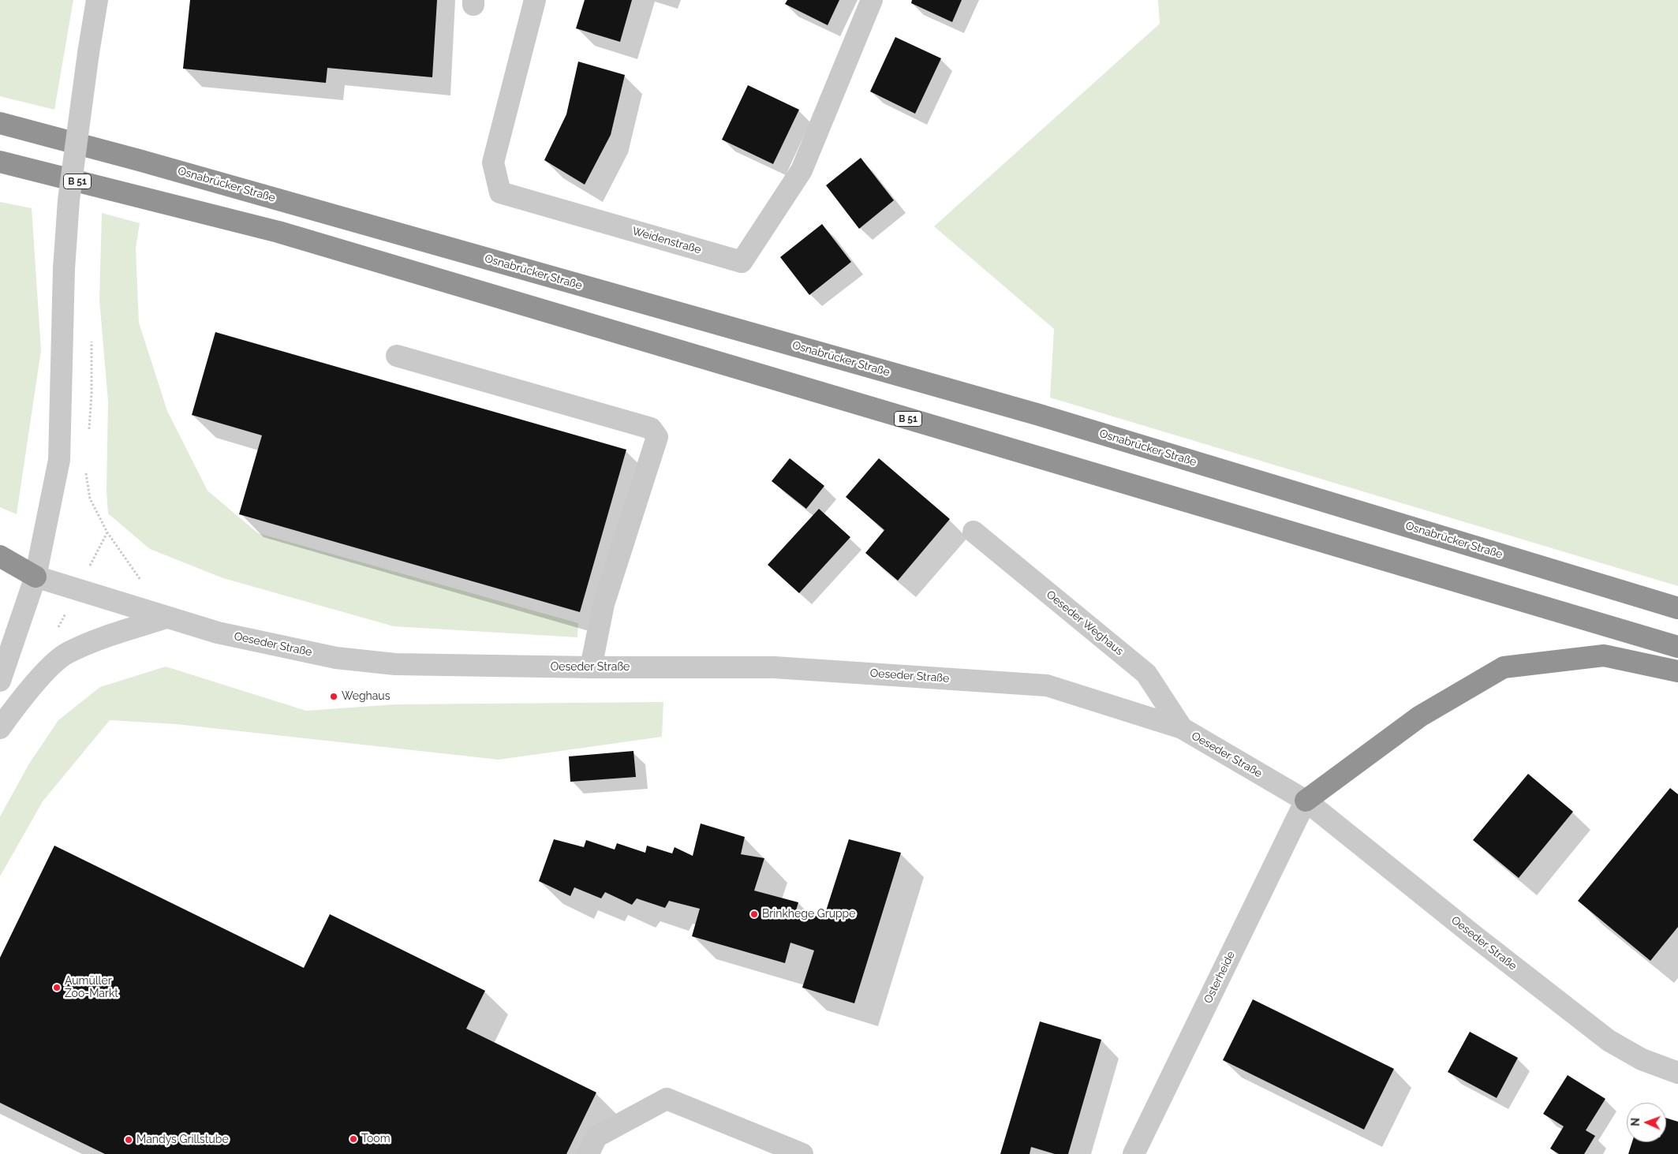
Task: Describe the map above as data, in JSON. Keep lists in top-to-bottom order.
{
  "streets": {
    "highway": ["B 51", "Osnabrücker Straße"],
    "street": [
      "Weidenstraße",
      "Oeseder Weghaus",
      "Oeseder Straße",
      "Osterheide"
    ]
  },
  "crossings": [
    ["Oeseder Weghaus", "Oeseder Straße"],
    ["Oeseder Straße", "Osterheide"]
  ],
  "places": [
    "Weghaus",
    "Brinkhege Gruppe",
    "Aumüller Zoo-Markt",
    "Toom",
    "Mandys Grillstube"
  ],
  "north": "left"
}
